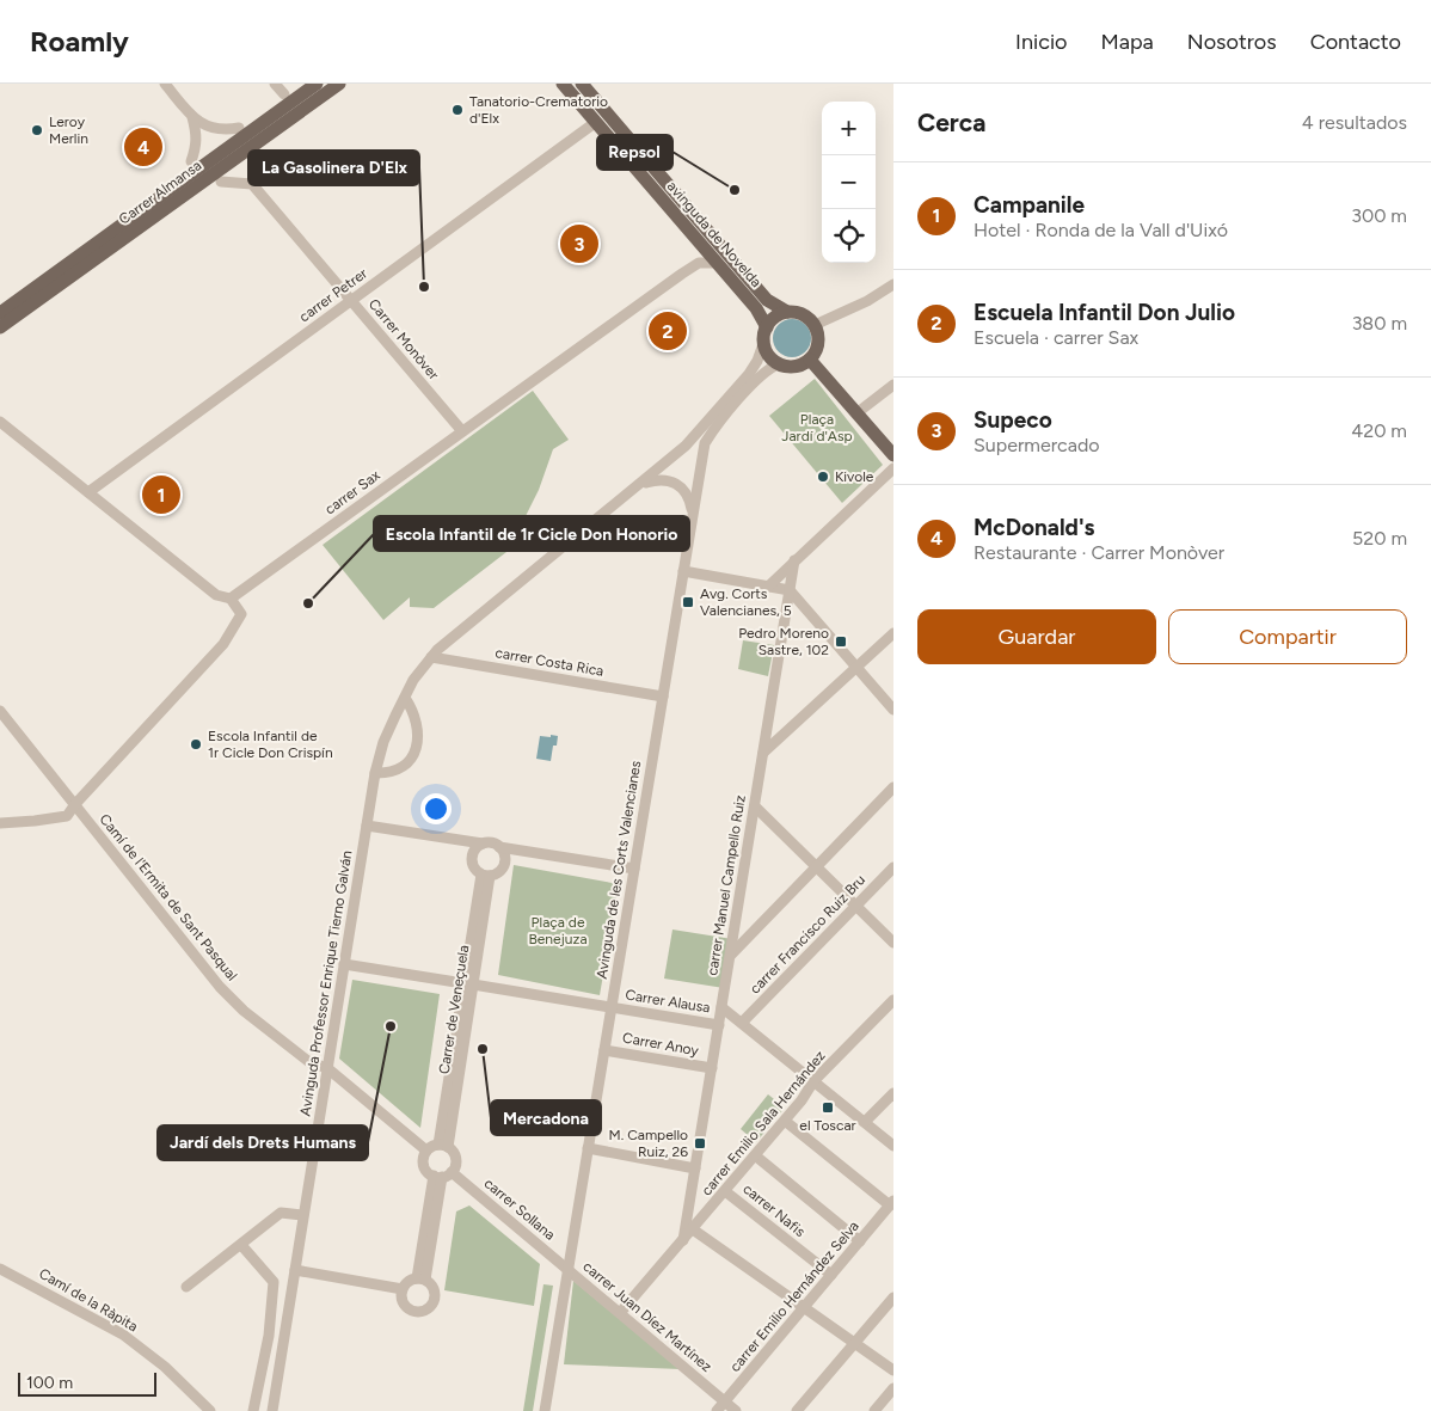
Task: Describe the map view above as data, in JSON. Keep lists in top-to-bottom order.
{
  "streets": {
    "main road": ["Carrer Almansa", "avinguda de Novelda"],
    "street": [
      "carrer Petrer",
      "Carrer Monòver",
      "carrer Sax",
      "carrer Costa Rica",
      "Avinguda de les Corts Valencianes",
      "carrer Manuel Campello Ruiz",
      "Camí de l'Ermita de Sant Pasqual",
      "carrer Francisco Ruiz Bru",
      "Avinguda Professor Enrique Tierno Galván",
      "Carrer Alausa",
      "Carrer de Veneçuela",
      "Carrer Anoy",
      "carrer Emilio Sala Hernández",
      "carrer Sollana",
      "carrer Nafis",
      "carrer Emilio Hernández Selva",
      "Camí de la Ràpita",
      "carrer Juan Díez Martínez"
    ]
  },
  "crossings": [
    ["avinguda de Novelda", "carrer Petrer"],
    ["avinguda de Novelda", "carrer Sax"],
    ["avinguda de Novelda", "Avinguda de les Corts Valencianes"],
    ["avinguda de Novelda", "Avinguda Professor Enrique Tierno Galván"],
    ["carrer Petrer", "Carrer Monòver"],
    ["Carrer Monòver", "carrer Sax"],
    ["carrer Costa Rica", "Avinguda de les Corts Valencianes"],
    ["carrer Costa Rica", "Avinguda Professor Enrique Tierno Galván"],
    ["Avinguda de les Corts Valencianes", "Avinguda Professor Enrique Tierno Galván"],
    ["Avinguda de les Corts Valencianes", "Carrer Alausa"],
    ["Avinguda de les Corts Valencianes", "Carrer Anoy"],
    ["Avinguda de les Corts Valencianes", "carrer Sollana"],
    ["Avinguda de les Corts Valencianes", "carrer Juan Díez Martínez"],
    ["carrer Manuel Campello Ruiz", "Carrer Alausa"],
    ["carrer Manuel Campello Ruiz", "Carrer Anoy"],
    ["carrer Manuel Campello Ruiz", "carrer Emilio Sala Hernández"],
    ["Camí de l'Ermita de Sant Pasqual", "Avinguda Professor Enrique Tierno Galván"],
    ["Avinguda Professor Enrique Tierno Galván", "Carrer Alausa"],
    ["Carrer Alausa", "Carrer de Veneçuela"],
    ["Carrer de Veneçuela", "carrer Sollana"],
    ["carrer Emilio Sala Hernández", "carrer Nafis"],
    ["carrer Emilio Sala Hernández", "carrer Juan Díez Martínez"],
    ["carrer Sollana", "carrer Juan Díez Martínez"],
    ["carrer Nafis", "carrer Emilio Hernández Selva"],
    ["carrer Emilio Hernández Selva", "carrer Juan Díez Martínez"]
  ],
  "parks": ["Plaça Jardí d'Asp", "Plaça de Benejuza"],
  "places": {
    "other": [
      "Tanatorio-Crematorio d'Elx",
      "Leroy Merlin",
      "Repsol",
      "La Gasolinera D'Elx",
      "Kivole",
      "Escola Infantil de 1r Cicle Don Honorio",
      "Escola Infantil de 1r Cicle Don Crispín",
      "Jardí dels Drets Humans",
      "Mercadona"
    ],
    "transit": [
      "Avg. Corts Valencianes, 5",
      "Pedro Moreno Sastre, 102",
      "el Toscar",
      "M. Campello Ruiz, 26"
    ]
  },
  "scale_bar": "100 m",
  "page": {
    "header": "Roamly",
    "nav": [
      "Inicio",
      "Mapa",
      "Nosotros",
      "Contacto"
    ],
    "heading": ["Cerca", "4 resultados"],
    "map_buttons": ["+", "−"],
    "pins": [
      "4",
      "3",
      "2",
      "1"
    ],
    "list": [
      {
        "mark": "1",
        "name": "Campanile",
        "note": "Hotel · Ronda de la Vall d'Uixó",
        "value": "300 m"
      },
      {
        "mark": "2",
        "name": "Escuela Infantil Don Julio",
        "note": "Escuela · carrer Sax",
        "value": "380 m"
      },
      {
        "mark": "3",
        "name": "Supeco",
        "note": "Supermercado",
        "value": "420 m"
      },
      {
        "mark": "4",
        "name": "McDonald's",
        "note": "Restaurante · Carrer Monòver",
        "value": "520 m"
      }
    ],
    "buttons": ["Guardar", "Compartir"],
    "scale": "100 m"
  }
}
